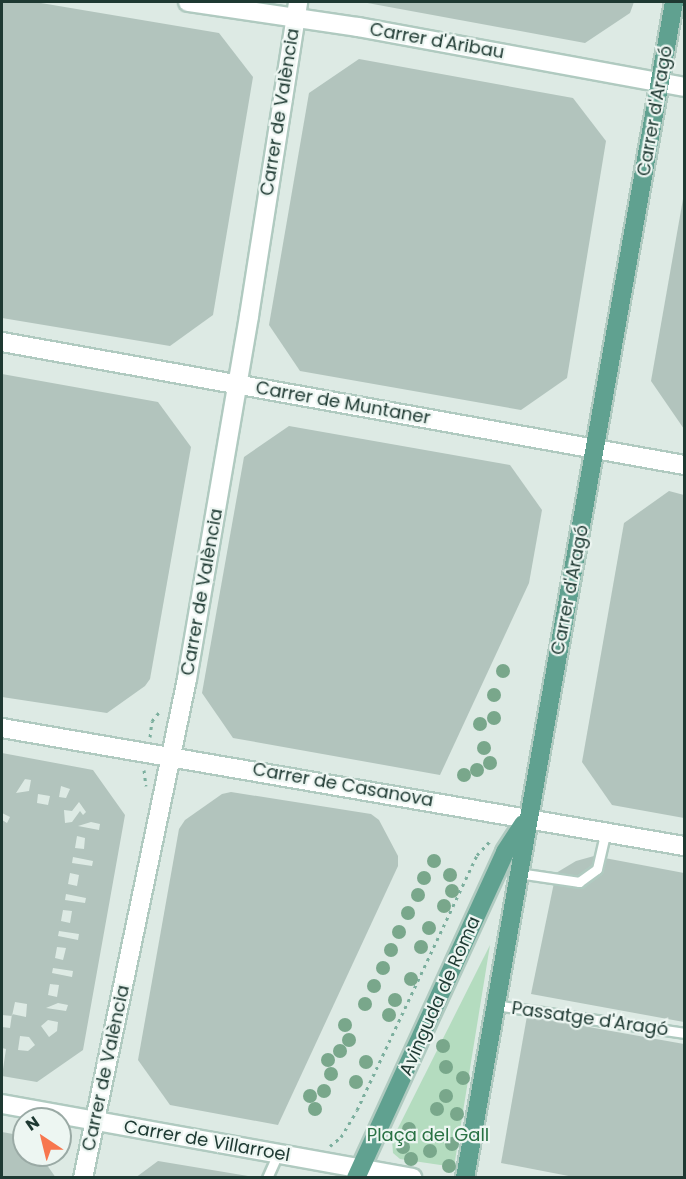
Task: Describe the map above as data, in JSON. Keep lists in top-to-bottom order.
{
  "streets": {
    "main road": ["Carrer d'Aragó", "Avinguda de Roma"],
    "street": [
      "Carrer d'Aribau",
      "Carrer de València",
      "Carrer de Muntaner",
      "Carrer de Casanova",
      "Carrer de Villarroel"
    ],
    "lane": ["Passatge d'Aragó"]
  },
  "crossings": [
    ["Carrer d'Aribau", "Carrer d'Aragó"],
    ["Carrer d'Aribau", "Carrer de València"],
    ["Carrer d'Aragó", "Carrer de Muntaner"],
    ["Carrer d'Aragó", "Carrer de Casanova"],
    ["Carrer d'Aragó", "Avinguda de Roma"],
    ["Carrer d'Aragó", "Passatge d'Aragó"],
    ["Carrer de València", "Carrer de Muntaner"],
    ["Carrer de València", "Carrer de Casanova"],
    ["Carrer de València", "Carrer de Villarroel"],
    ["Carrer de Casanova", "Avinguda de Roma"],
    ["Avinguda de Roma", "Carrer de Villarroel"]
  ],
  "parks": ["Plaça del Gall"],
  "north": "top left"
}
